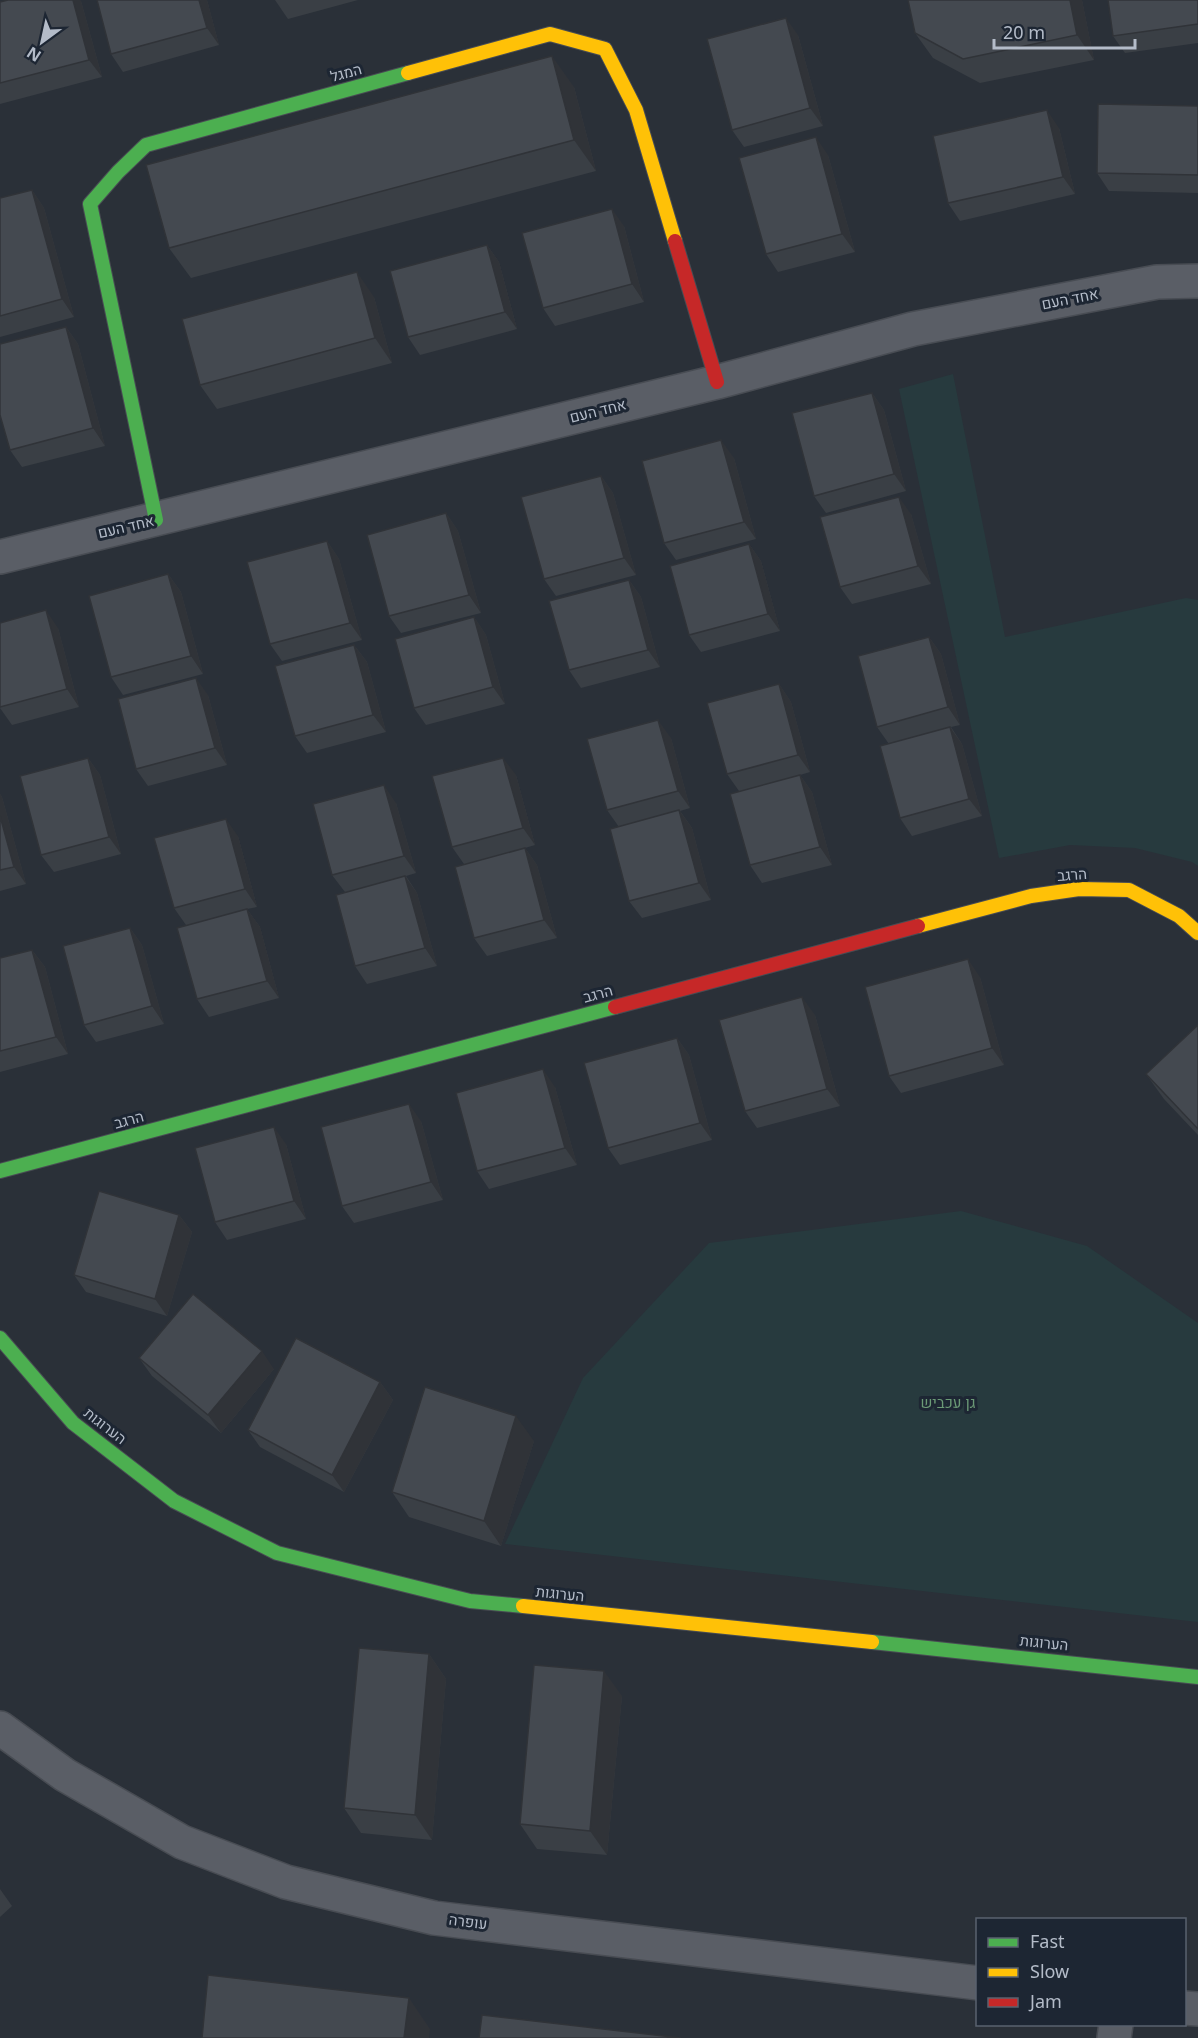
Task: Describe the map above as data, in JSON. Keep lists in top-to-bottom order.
{
  "streets": {
    "street": [
      "המגל",
      "אחד העם",
      "הרגב",
      "הערוגות",
      "עופרה"
    ]
  },
  "crossings": [
    ["המגל", "אחד העם"]
  ],
  "parks": ["גן עכביש"],
  "legend": ["Fast", "Slow", "Jam"],
  "scale_bar": "20 m",
  "north": "bottom left"
}
